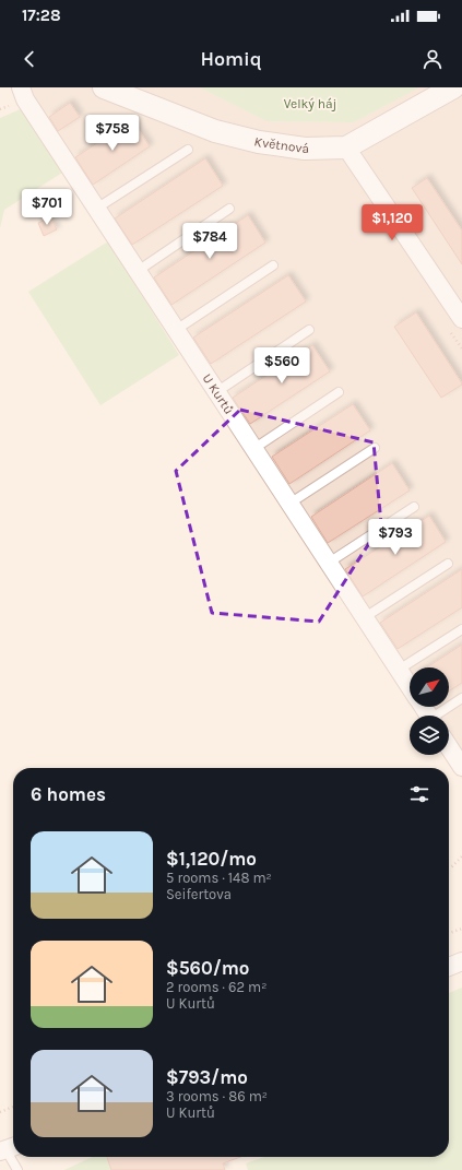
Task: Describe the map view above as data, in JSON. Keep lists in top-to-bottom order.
{
  "streets": {
    "street": ["Květnová", "U Kurtů"]
  },
  "parks": ["Velký háj"],
  "north": "top right",
  "page": {
    "status": "17:28",
    "header": "Homiq",
    "price": [
      "$758",
      "$701",
      "$1,120",
      "$784",
      "$560",
      "$793"
    ],
    "heading": "6 homes",
    "list": [
      {
        "name": "$1,120/mo",
        "note": "5 rooms · 148 m² · Seifertova"
      },
      {
        "name": "$560/mo",
        "note": "2 rooms · 62 m² · U Kurtů"
      },
      {
        "name": "$793/mo",
        "note": "3 rooms · 86 m² · U Kurtů"
      }
    ]
  }
}
